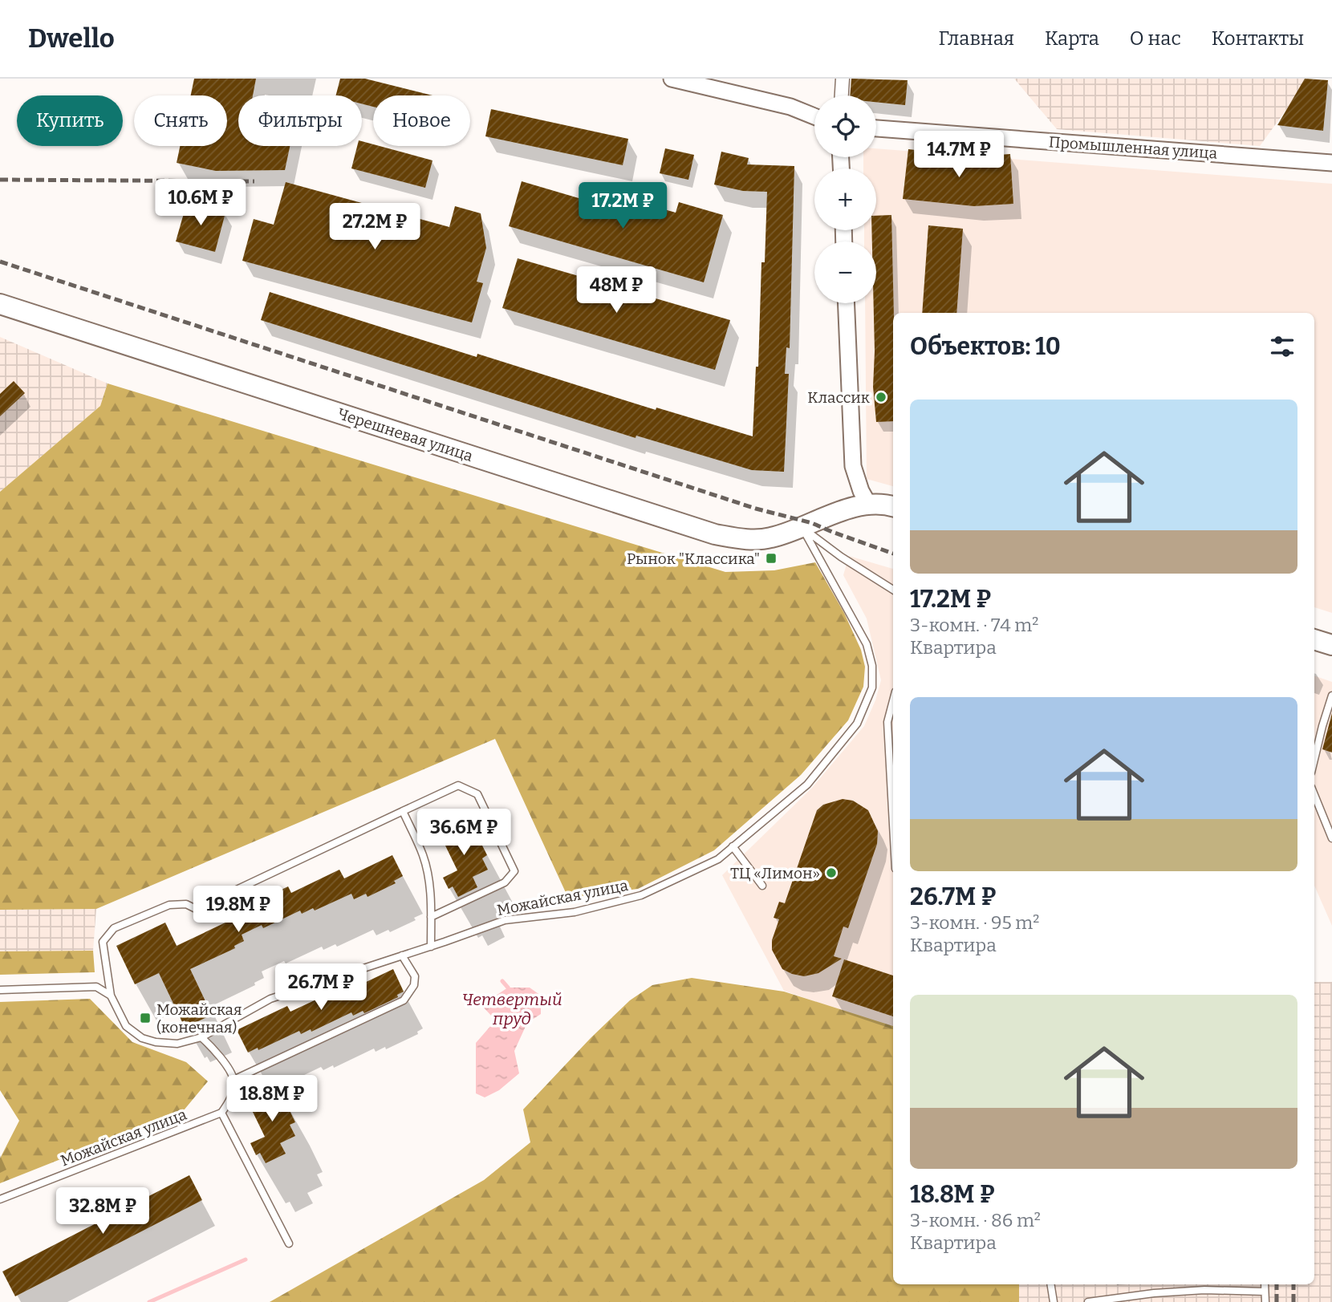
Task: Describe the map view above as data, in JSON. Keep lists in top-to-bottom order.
{
  "streets": {
    "main road": ["Черешневая улица"],
    "street": ["Промышленная улица"],
    "lane": ["Можайская улица"]
  },
  "crossings": [
    ["Черешневая улица", "Можайская улица"]
  ],
  "water": ["Четвертый пруд"],
  "places": {
    "other": ["Классик", "ТЦ «Лимон»"],
    "transit": ["Рынок \"Классика\"", "Можайская (конечная)"]
  },
  "page": {
    "header": "Dwello",
    "nav": [
      "Главная",
      "Карта",
      "О нас",
      "Контакты"
    ],
    "map_buttons": ["+", "−"],
    "chip": [
      "Купить",
      "Снять",
      "Фильтры",
      "Новое"
    ],
    "price": [
      "14.7M ₽",
      "10.6M ₽",
      "17.2M ₽",
      "27.2M ₽",
      "48M ₽",
      "36.6M ₽",
      "19.8M ₽",
      "26.7M ₽",
      "18.8M ₽",
      "32.8M ₽"
    ],
    "heading": "Объектов: 10",
    "list": [
      {
        "name": "17.2M ₽",
        "note": "3-комн. · 74 m² · Квартира"
      },
      {
        "name": "26.7M ₽",
        "note": "3-комн. · 95 m² · Квартира"
      },
      {
        "name": "18.8M ₽",
        "note": "3-комн. · 86 m² · Квартира"
      }
    ]
  }
}
